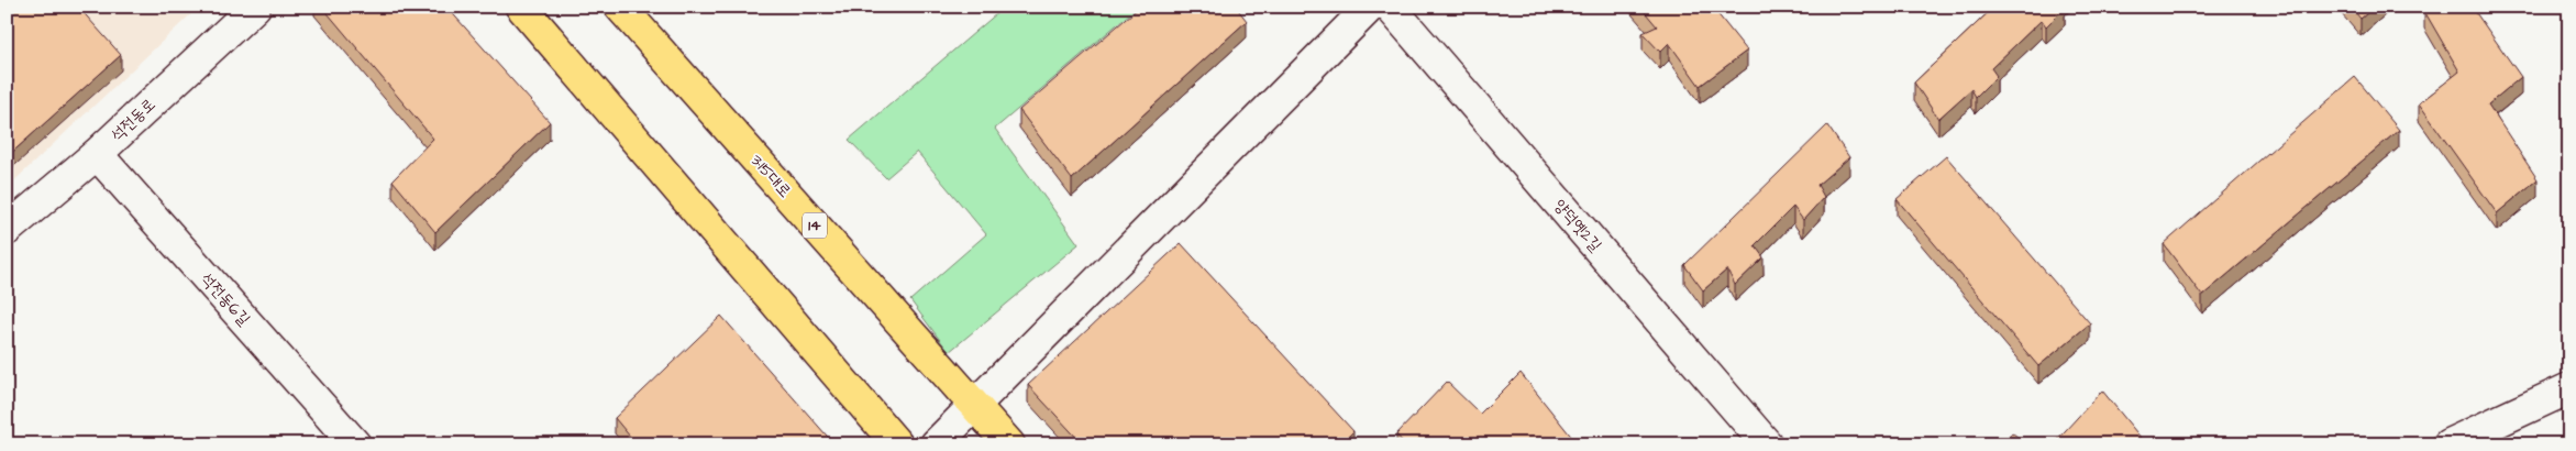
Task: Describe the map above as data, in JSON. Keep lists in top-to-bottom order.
{
  "streets": {
    "main road": ["3·15대로", "14"],
    "street": ["석전동로", "양덕옛2길", "석전동6길"]
  },
  "crossings": [
    ["석전동로", "석전동6길"]
  ]
}
